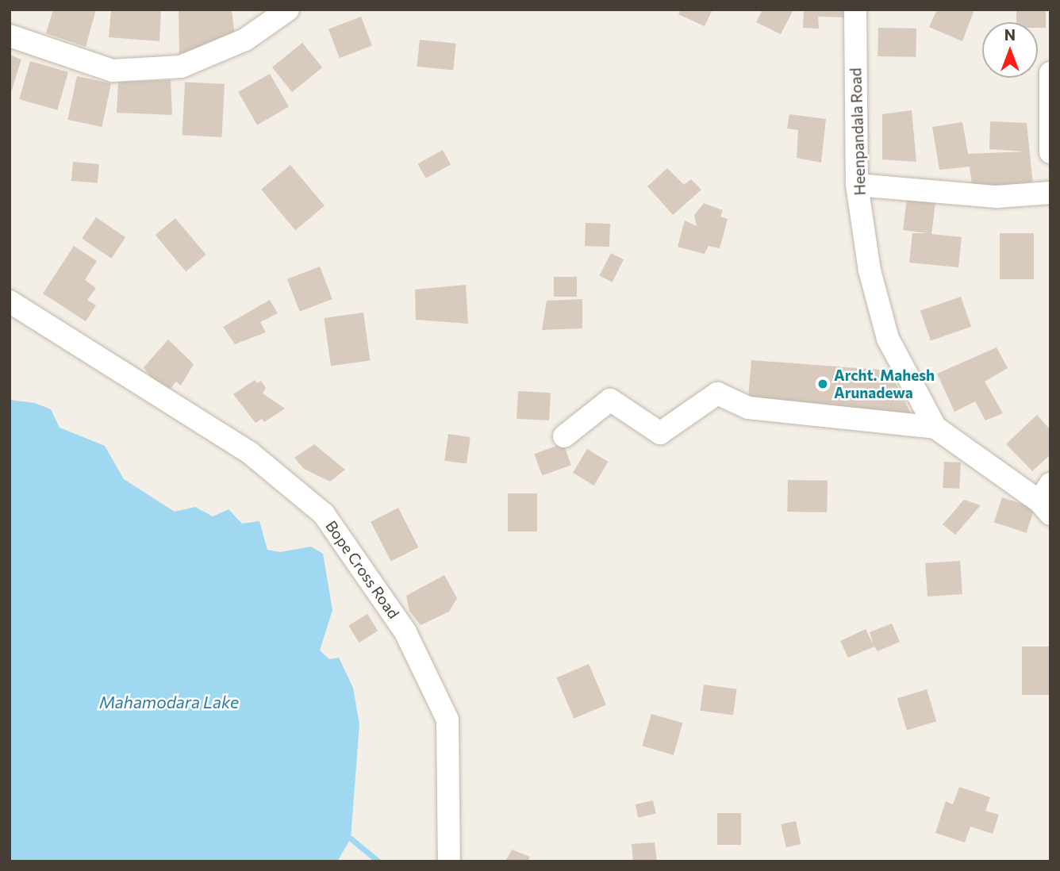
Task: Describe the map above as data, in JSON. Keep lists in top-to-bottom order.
{
  "streets": {
    "street": ["Heenpandala Road", "Bope Cross Road"]
  },
  "water": ["Mahamodara Lake"],
  "places": ["Archt. Mahesh Arunadewa"],
  "north": "top"
}
